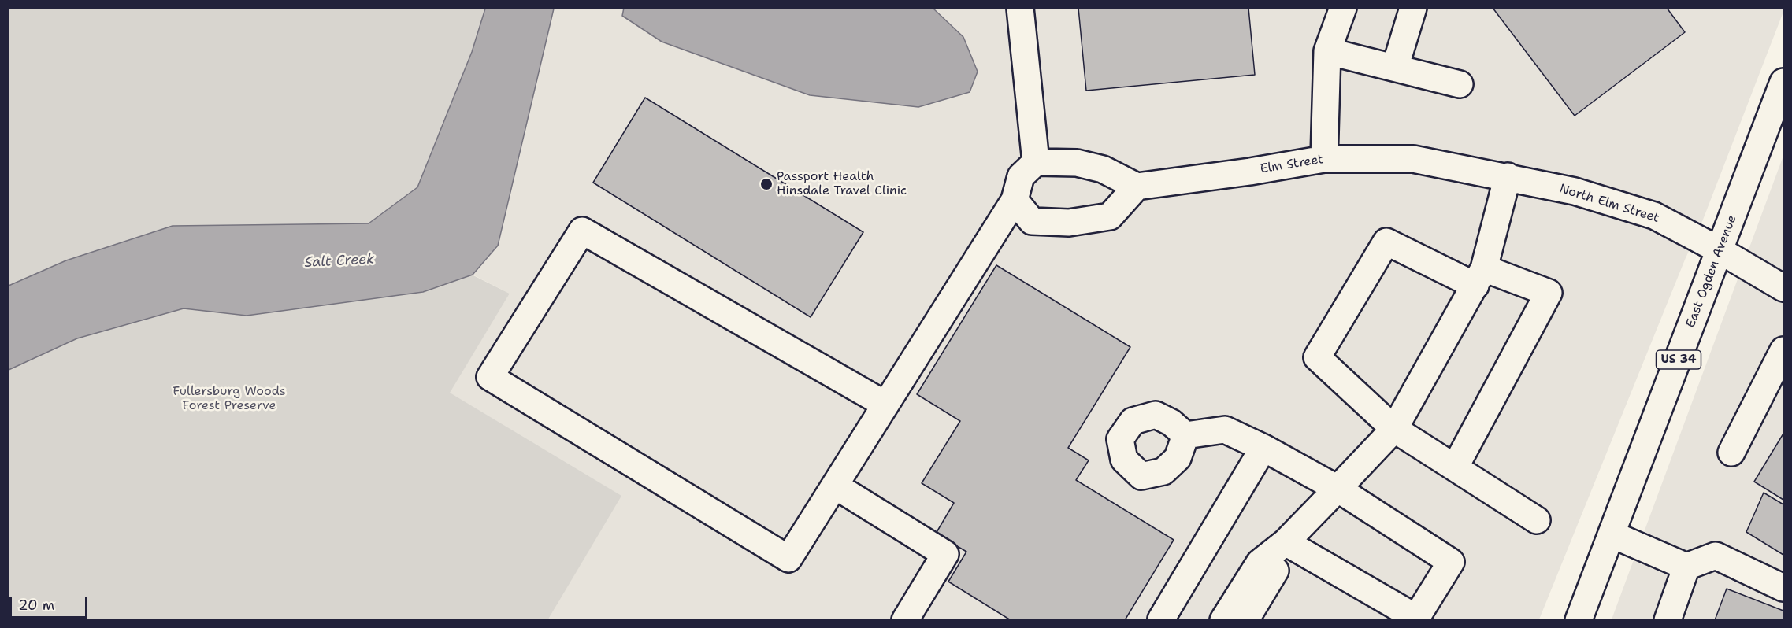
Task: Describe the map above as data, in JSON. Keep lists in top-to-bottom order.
{
  "streets": {
    "main road": [
      "Elm Street",
      "North Elm Street",
      "East Ogden Avenue",
      "US 34"
    ]
  },
  "crossings": [
    ["Elm Street", "North Elm Street"],
    ["North Elm Street", "East Ogden Avenue"]
  ],
  "water": ["Salt Creek"],
  "parks": ["Fullersburg Woods Forest Preserve"],
  "places": ["Passport Health Hinsdale Travel Clinic"],
  "scale_bar": "20 m"
}
